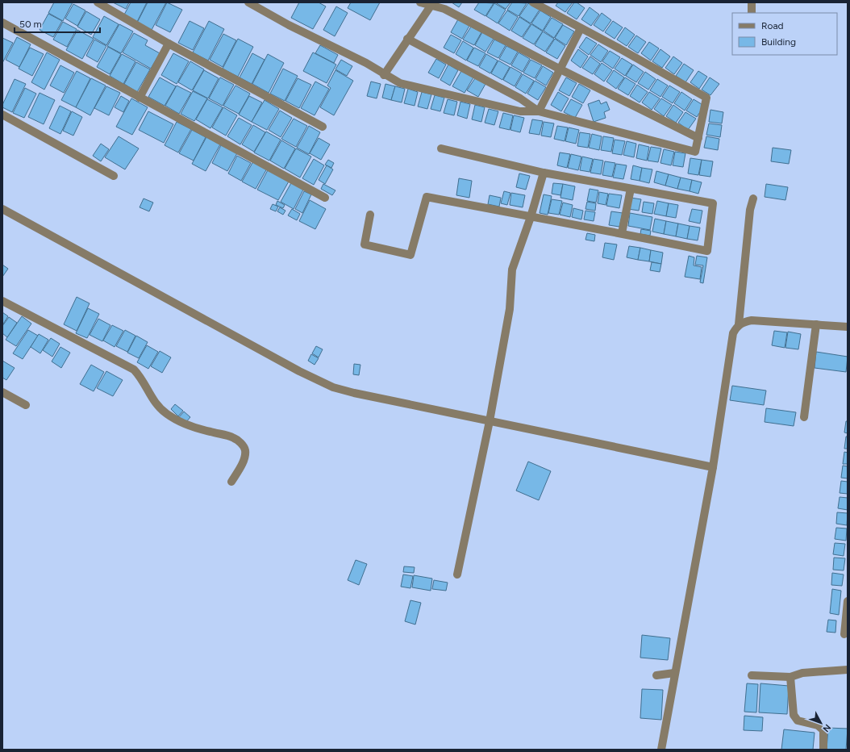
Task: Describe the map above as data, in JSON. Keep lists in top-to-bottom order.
{
  "legend": ["Road", "Building"],
  "scale_bar": "50 m",
  "north": "bottom right"
}
